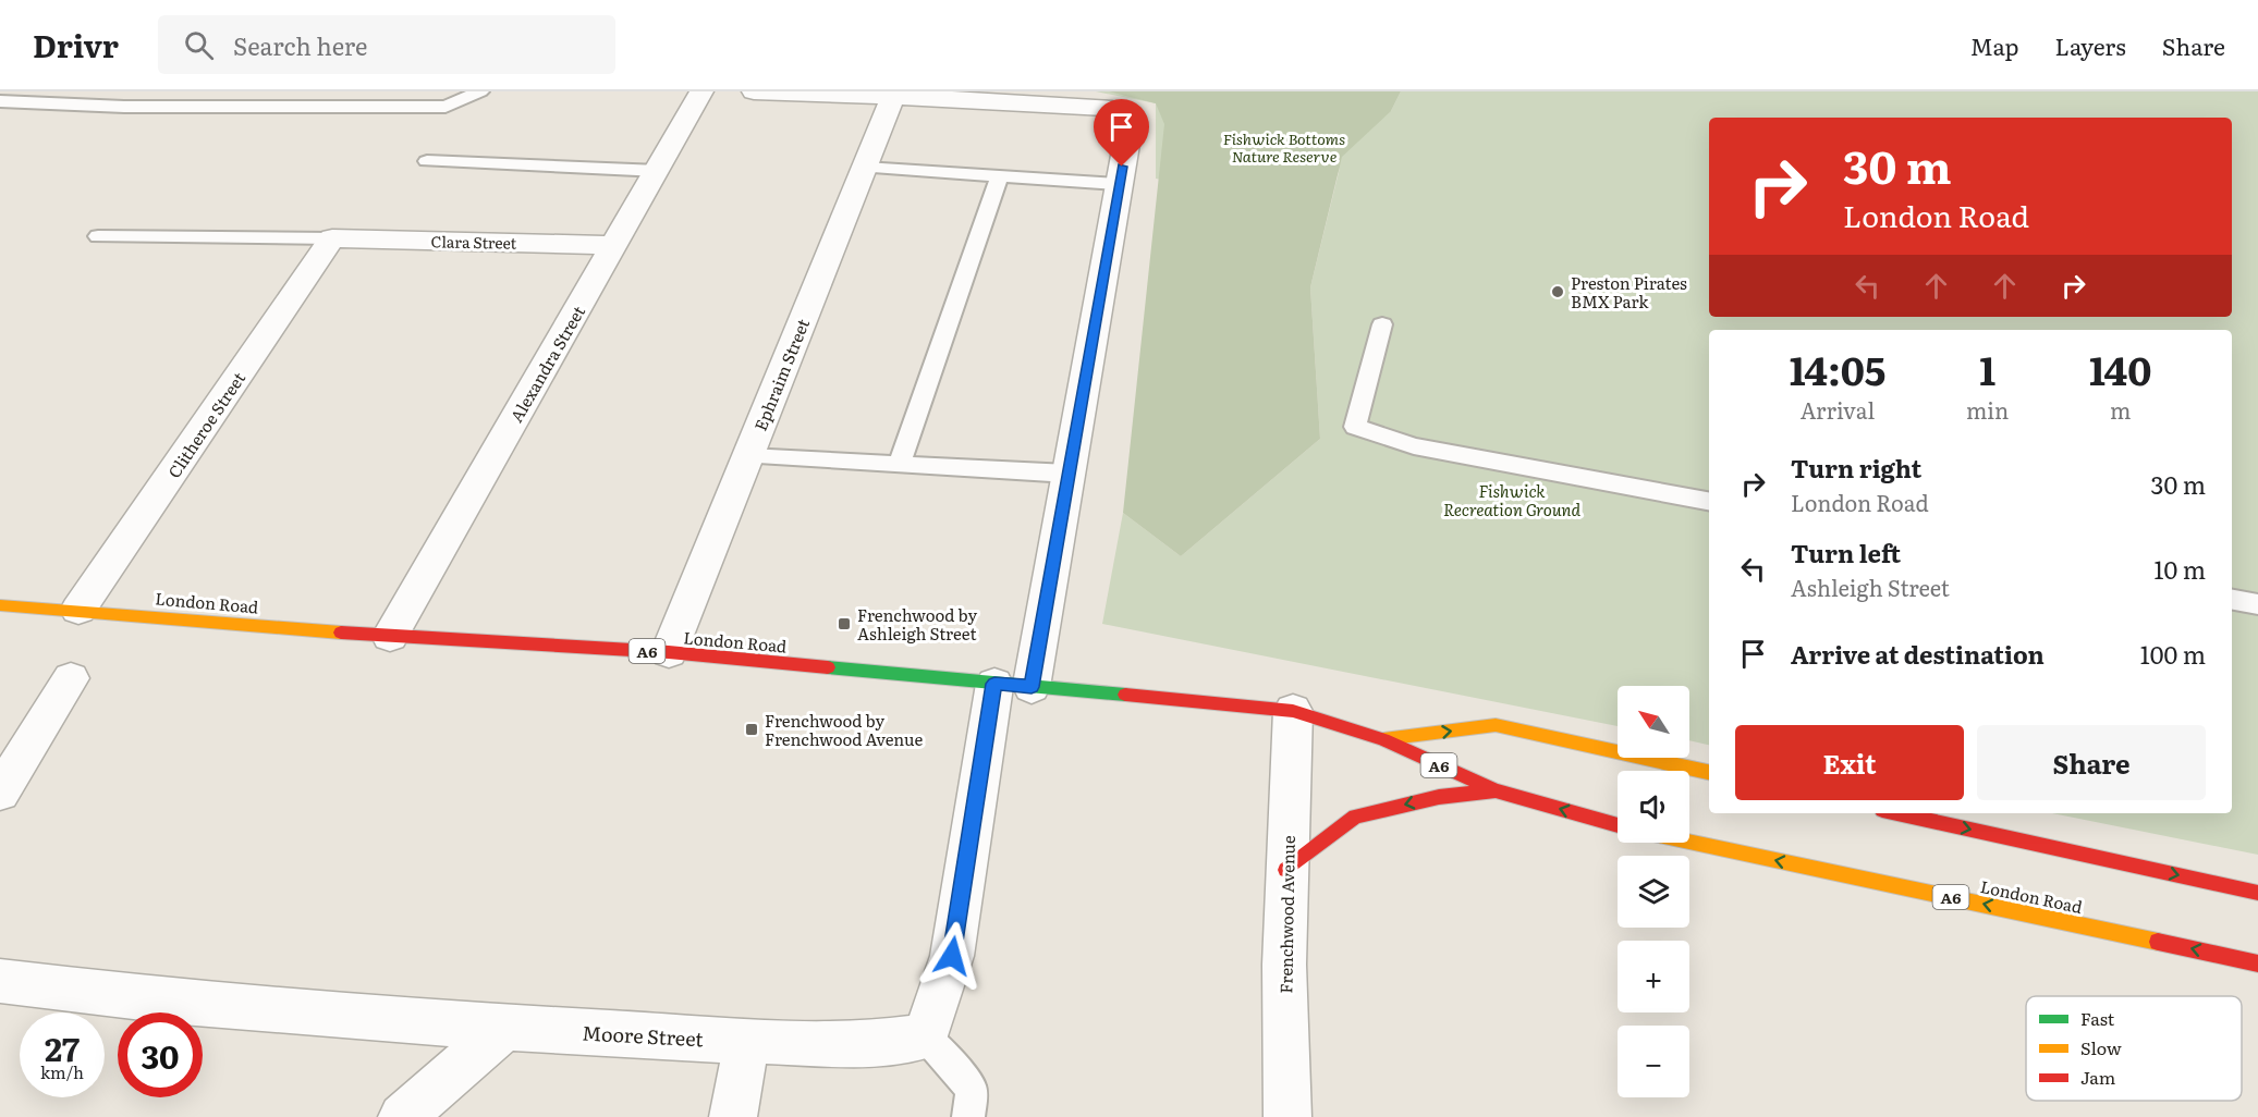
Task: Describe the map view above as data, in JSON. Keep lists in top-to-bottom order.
{
  "streets": {
    "highway": ["London Road", "A6"],
    "street": [
      "Clara Street",
      "Alexandra Street",
      "Ephraim Street",
      "Clitheroe Street",
      "Frenchwood Avenue",
      "Moore Street"
    ]
  },
  "crossings": [
    ["Clara Street", "Alexandra Street"],
    ["Clara Street", "Clitheroe Street"],
    ["Alexandra Street", "London Road"],
    ["Ephraim Street", "London Road"],
    ["Clitheroe Street", "London Road"],
    ["London Road", "Frenchwood Avenue"]
  ],
  "parks": ["Fishwick Bottoms Nature Reserve", "Fishwick Recreation Ground"],
  "places": {
    "other": ["Preston Pirates BMX Park"],
    "transit": ["Frenchwood by Ashleigh Street", "Frenchwood by Frenchwood Avenue"]
  },
  "legend": ["Fast", "Slow", "Jam"],
  "north": "top left",
  "page": {
    "header": "Drivr",
    "search": "Search here",
    "nav": ["Map", "Layers", "Share"],
    "turn": ["30 m", "London Road"],
    "eta": [
      "14:05",
      "Arrival",
      "1",
      "min",
      "140",
      "m"
    ],
    "list": [
      {
        "name": "Turn right",
        "note": "London Road",
        "value": "30 m"
      },
      {
        "name": "Turn left",
        "note": "Ashleigh Street",
        "value": "10 m"
      },
      {
        "name": "Arrive at destination",
        "value": "100 m"
      }
    ],
    "map_buttons": ["+", "−"],
    "buttons": ["Exit", "Share"],
    "speed": "27 km/h",
    "limit": "30"
  }
}
